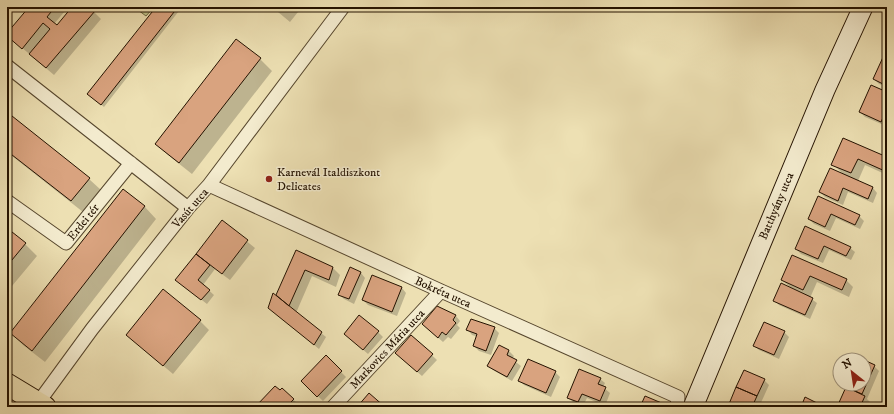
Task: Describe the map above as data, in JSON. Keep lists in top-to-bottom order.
{
  "streets": {
    "main road": ["Batthyány utca"],
    "street": [
      "Vasút utca",
      "Erdei tér",
      "Bokréta utca",
      "Markovics Mária utca"
    ]
  },
  "crossings": [
    ["Batthyány utca", "Bokréta utca"],
    ["Vasút utca", "Bokréta utca"],
    ["Bokréta utca", "Markovics Mária utca"]
  ],
  "places": ["Karnevál Italdiszkont Delicates"],
  "north": "top left"
}
